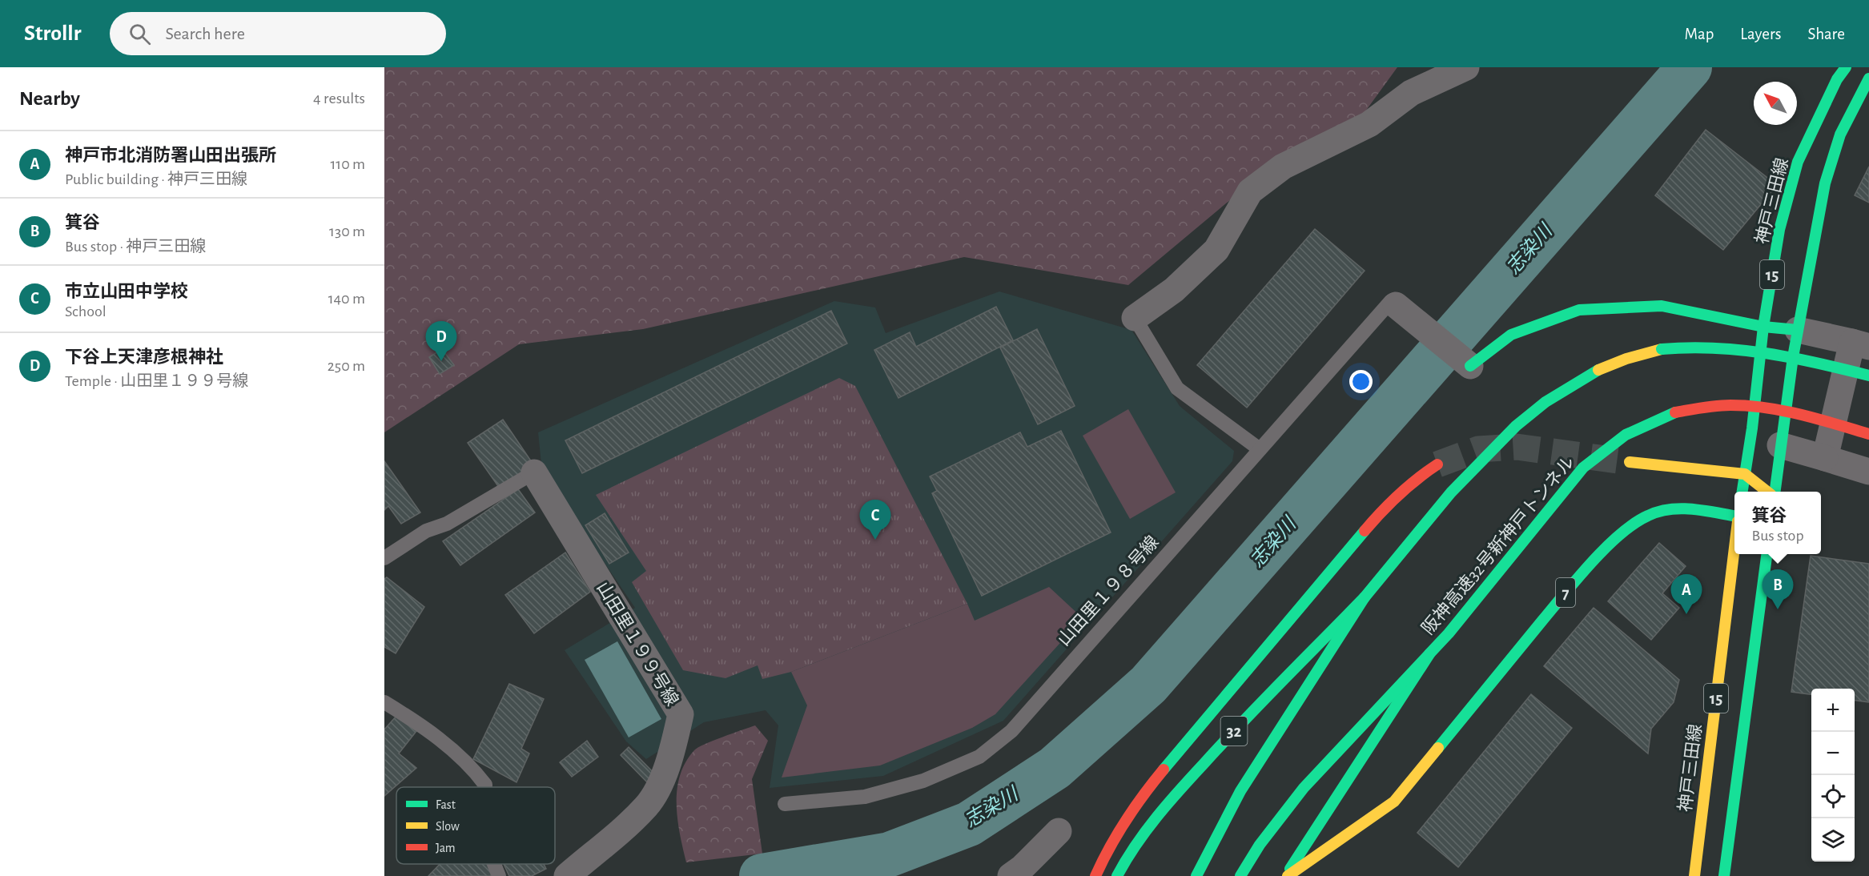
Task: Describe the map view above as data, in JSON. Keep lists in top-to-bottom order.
{
  "streets": {
    "main road": [
      "神戸三田線",
      "15",
      "阪神高速32号新神戸トンネル",
      "7",
      "32"
    ],
    "street": ["山田里１９９号線"],
    "lane": ["山田里１９８号線"]
  },
  "crossings": [
    ["阪神高速32号新神戸トンネル", "7"]
  ],
  "water": ["志染川"],
  "legend": ["Fast", "Slow", "Jam"],
  "north": "top left",
  "page": {
    "header": "Strollr",
    "search": "Search here",
    "nav": ["Map", "Layers", "Share"],
    "heading": ["Nearby", "4 results"],
    "list": [
      {
        "mark": "A",
        "name": "神戸市北消防署山田出張所",
        "note": "Public building · 神戸三田線",
        "value": "110 m"
      },
      {
        "mark": "B",
        "name": "箕谷",
        "note": "Bus stop · 神戸三田線",
        "value": "130 m"
      },
      {
        "mark": "C",
        "name": "市立山田中学校",
        "note": "School",
        "value": "140 m"
      },
      {
        "mark": "D",
        "name": "下谷上天津彦根神社",
        "note": "Temple · 山田里１９９号線",
        "value": "250 m"
      }
    ],
    "pins": [
      "D",
      "C",
      "B",
      "A"
    ],
    "popup": ["箕谷", "Bus stop"],
    "map_buttons": ["+", "−"]
  }
}
